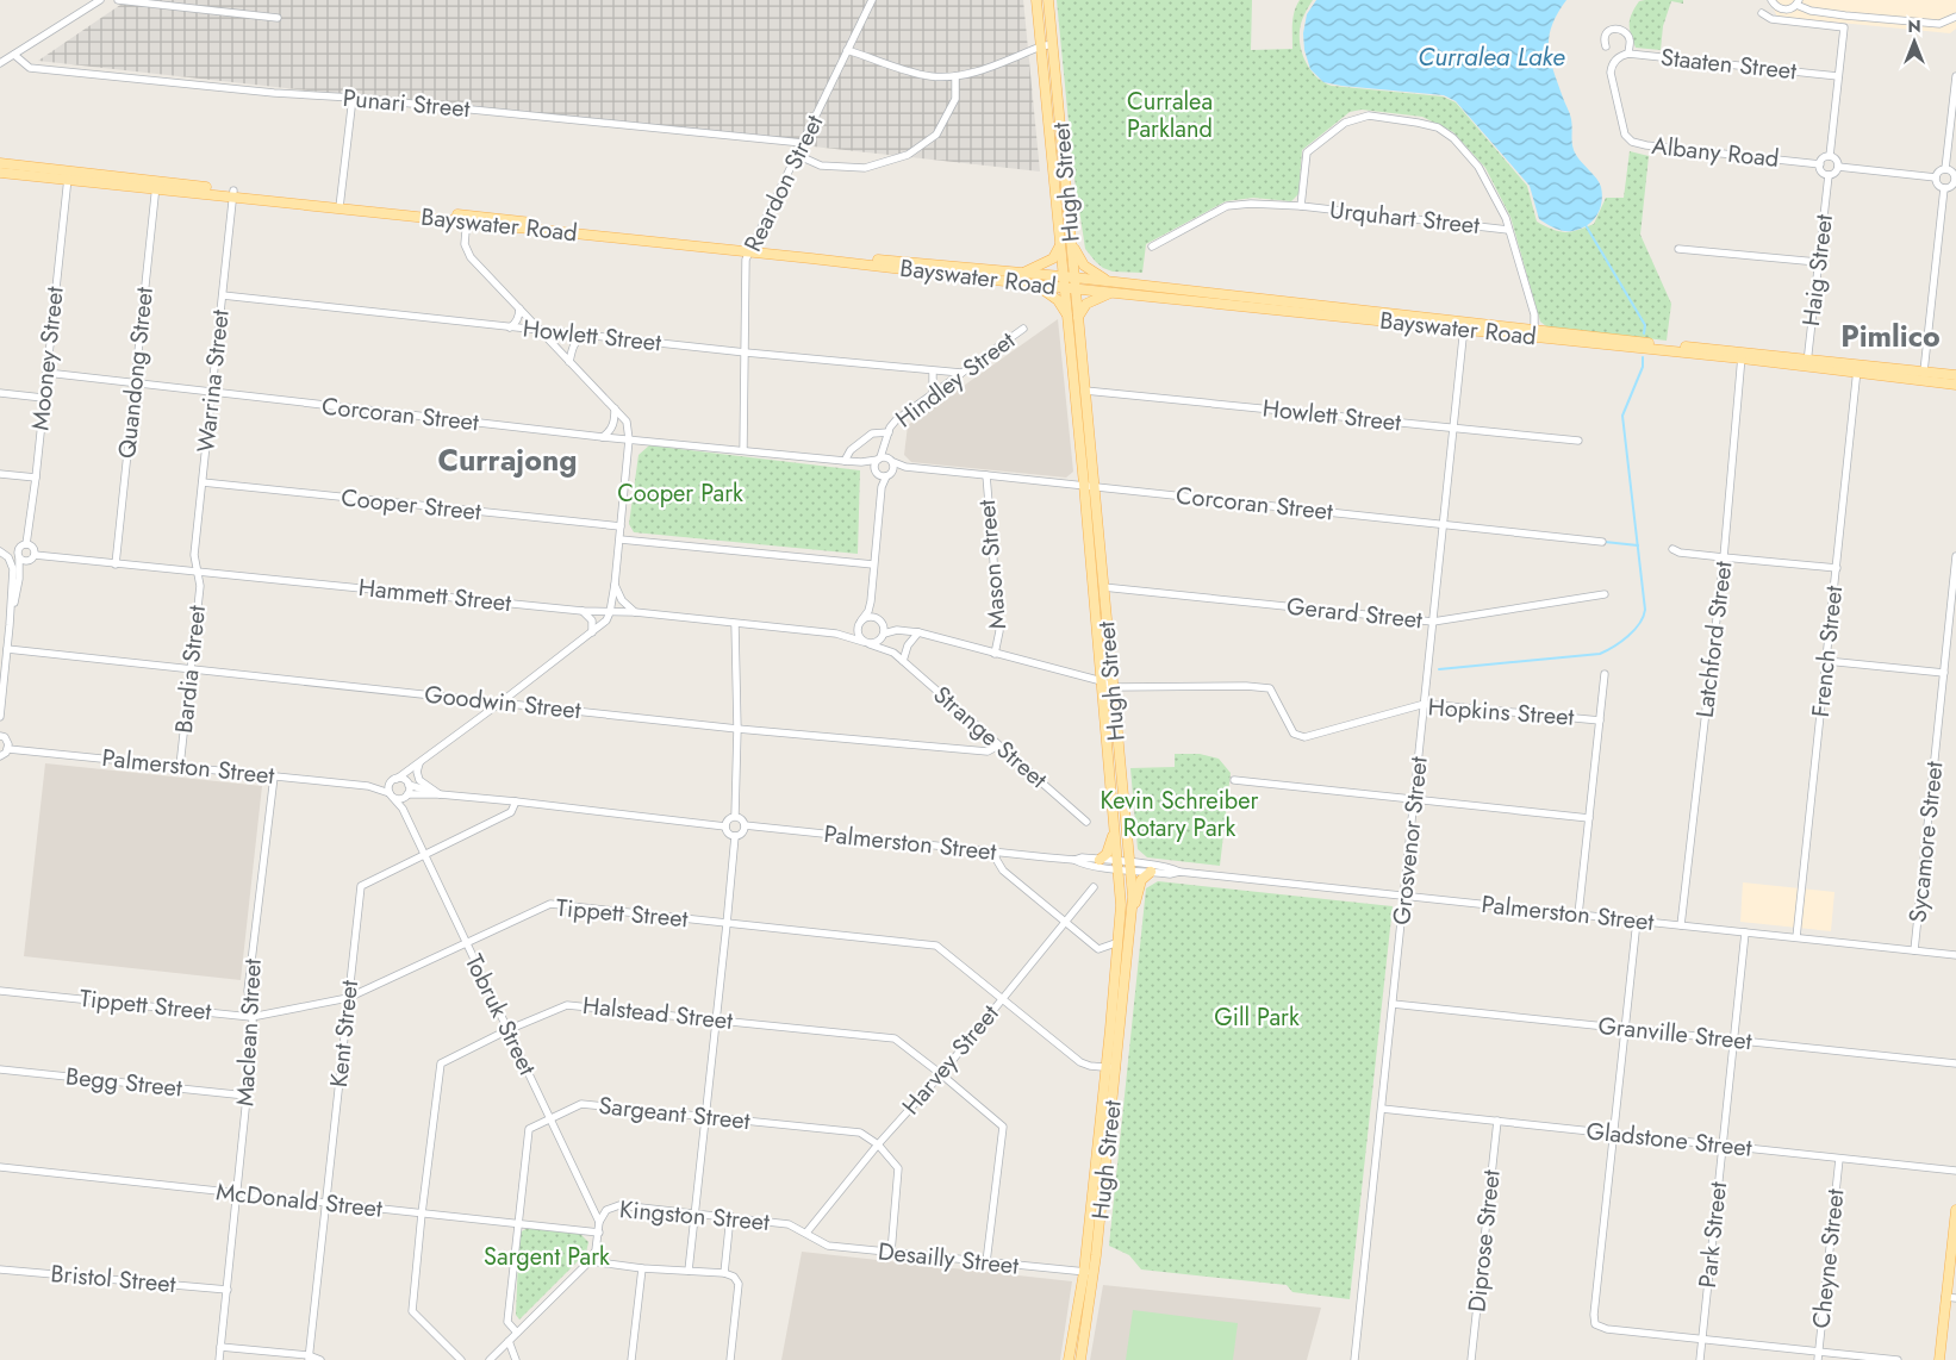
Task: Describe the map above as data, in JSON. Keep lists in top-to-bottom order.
{
  "streets": {
    "main road": ["Hugh Street", "Bayswater Road"],
    "street": [
      "Staaten Street",
      "Punari Street",
      "Albany Road",
      "Reardon Street",
      "Urquhart Street",
      "Haig Street",
      "Howlett Street",
      "Mooney Street",
      "Quandong Street",
      "Hindley Street",
      "Warrina Street",
      "Corcoran Street",
      "Cooper Street",
      "Mason Street",
      "Hammett Street",
      "Gerard Street",
      "Latchford Street",
      "French Street",
      "Bardia Street",
      "Goodwin Street",
      "Hopkins Street",
      "Strange Street",
      "Palmerston Street",
      "Grosvenor Street",
      "Sycamore Street",
      "Tippett Street",
      "Halstead Street",
      "Tobruk Street",
      "Maclean Street",
      "Kent Street",
      "Granville Street",
      "Harvey Street",
      "Begg Street",
      "Sargeant Street",
      "Gladstone Street",
      "McDonald Street",
      "Kingston Street",
      "Park Street",
      "Diprose Street",
      "Desailly Street",
      "Cheyne Street",
      "Bristol Street"
    ]
  },
  "crossings": [
    ["Staaten Street", "Albany Road"],
    ["Punari Street", "Reardon Street"],
    ["Albany Road", "Haig Street"],
    ["Hugh Street", "Bayswater Road"],
    ["Hugh Street", "Howlett Street"],
    ["Hugh Street", "Corcoran Street"],
    ["Hugh Street", "Gerard Street"],
    ["Hugh Street", "Hopkins Street"],
    ["Hugh Street", "Palmerston Street"],
    ["Hugh Street", "Tippett Street"],
    ["Hugh Street", "Desailly Street"],
    ["Reardon Street", "Bayswater Road"],
    ["Reardon Street", "Howlett Street"],
    ["Reardon Street", "Corcoran Street"],
    ["Bayswater Road", "Haig Street"],
    ["Bayswater Road", "Mooney Street"],
    ["Bayswater Road", "Quandong Street"],
    ["Bayswater Road", "Warrina Street"],
    ["Bayswater Road", "Latchford Street"],
    ["Bayswater Road", "French Street"],
    ["Bayswater Road", "Grosvenor Street"],
    ["Howlett Street", "Hindley Street"],
    ["Howlett Street", "Warrina Street"],
    ["Howlett Street", "Grosvenor Street"],
    ["Mooney Street", "Corcoran Street"],
    ["Mooney Street", "Hammett Street"],
    ["Quandong Street", "Corcoran Street"],
    ["Quandong Street", "Hammett Street"],
    ["Hindley Street", "Corcoran Street"],
    ["Warrina Street", "Corcoran Street"],
    ["Warrina Street", "Cooper Street"],
    ["Warrina Street", "Hammett Street"],
    ["Warrina Street", "Bardia Street"],
    ["Corcoran Street", "Mason Street"],
    ["Corcoran Street", "Grosvenor Street"],
    ["Hammett Street", "Bardia Street"],
    ["Hammett Street", "Strange Street"],
    ["Gerard Street", "Grosvenor Street"],
    ["Latchford Street", "Palmerston Street"],
    ["French Street", "Palmerston Street"],
    ["Bardia Street", "Goodwin Street"],
    ["Bardia Street", "Palmerston Street"],
    ["Goodwin Street", "Strange Street"],
    ["Hopkins Street", "Grosvenor Street"],
    ["Palmerston Street", "Grosvenor Street"],
    ["Palmerston Street", "Sycamore Street"],
    ["Palmerston Street", "Tobruk Street"],
    ["Palmerston Street", "Maclean Street"],
    ["Palmerston Street", "Park Street"],
    ["Grosvenor Street", "Granville Street"],
    ["Grosvenor Street", "Gladstone Street"],
    ["Tippett Street", "Tobruk Street"],
    ["Tippett Street", "Maclean Street"],
    ["Tippett Street", "Kent Street"],
    ["Tippett Street", "Harvey Street"],
    ["Halstead Street", "Tobruk Street"],
    ["Halstead Street", "Harvey Street"],
    ["Halstead Street", "McDonald Street"],
    ["Halstead Street", "Desailly Street"],
    ["Tobruk Street", "Kent Street"],
    ["Tobruk Street", "Sargeant Street"],
    ["Tobruk Street", "Kingston Street"],
    ["Maclean Street", "Begg Street"],
    ["Maclean Street", "McDonald Street"],
    ["Maclean Street", "Bristol Street"],
    ["Kent Street", "McDonald Street"],
    ["Granville Street", "Park Street"],
    ["Harvey Street", "Sargeant Street"],
    ["Harvey Street", "Kingston Street"],
    ["Harvey Street", "Desailly Street"],
    ["Sargeant Street", "McDonald Street"],
    ["Sargeant Street", "Desailly Street"],
    ["Gladstone Street", "Park Street"],
    ["Gladstone Street", "Diprose Street"],
    ["Gladstone Street", "Cheyne Street"],
    ["McDonald Street", "Kingston Street"],
    ["Kingston Street", "Desailly Street"]
  ],
  "districts": ["Pimlico", "Currajong"],
  "water": ["Curralea Lake"],
  "parks": [
    "Curralea Parkland",
    "Cooper Park",
    "Kevin Schreiber Rotary Park",
    "Gill Park",
    "Sargent Park"
  ],
  "north": "top"
}
